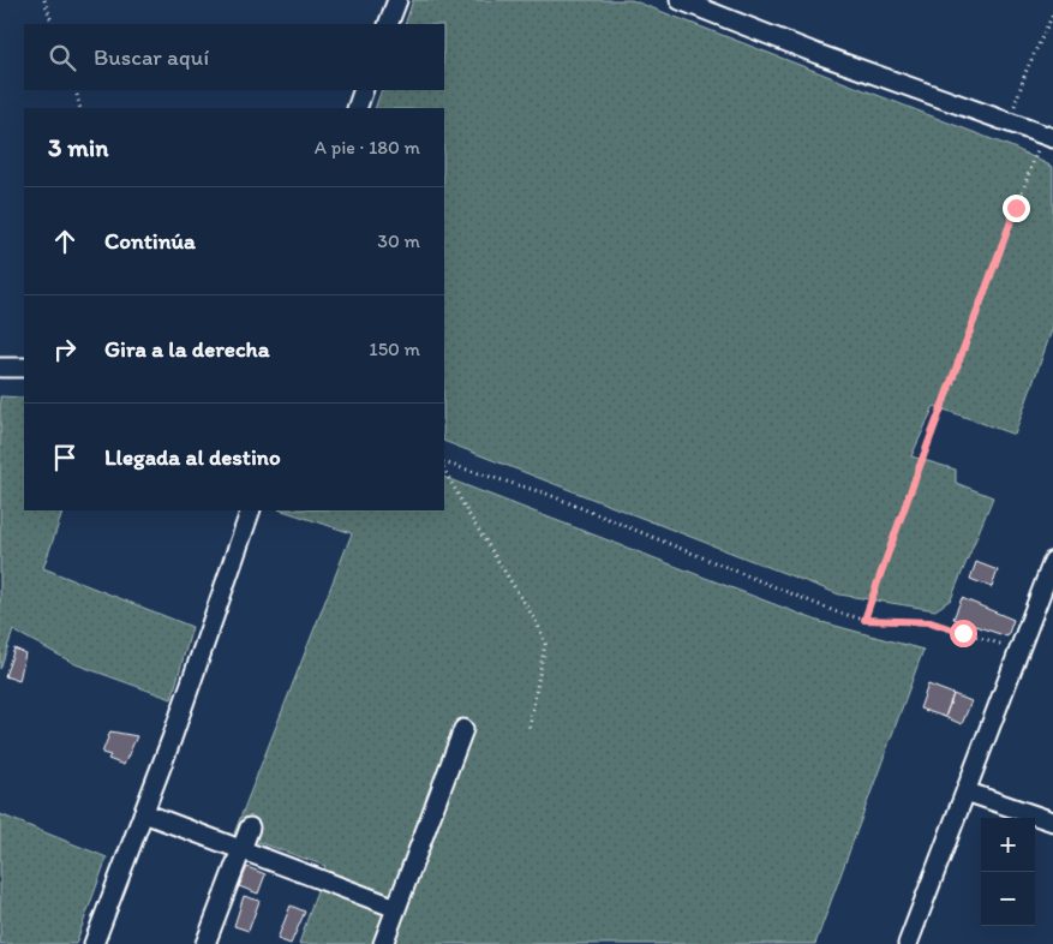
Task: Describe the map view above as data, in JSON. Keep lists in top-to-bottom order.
{
  "page": {
    "search": "Buscar aquí",
    "heading": ["3 min", "A pie · 180 m"],
    "list": [
      ["Continúa", "30 m"],
      ["Gira a la derecha", "150 m"],
      "Llegada al destino"
    ],
    "map_buttons": ["+", "−"]
  }
}
